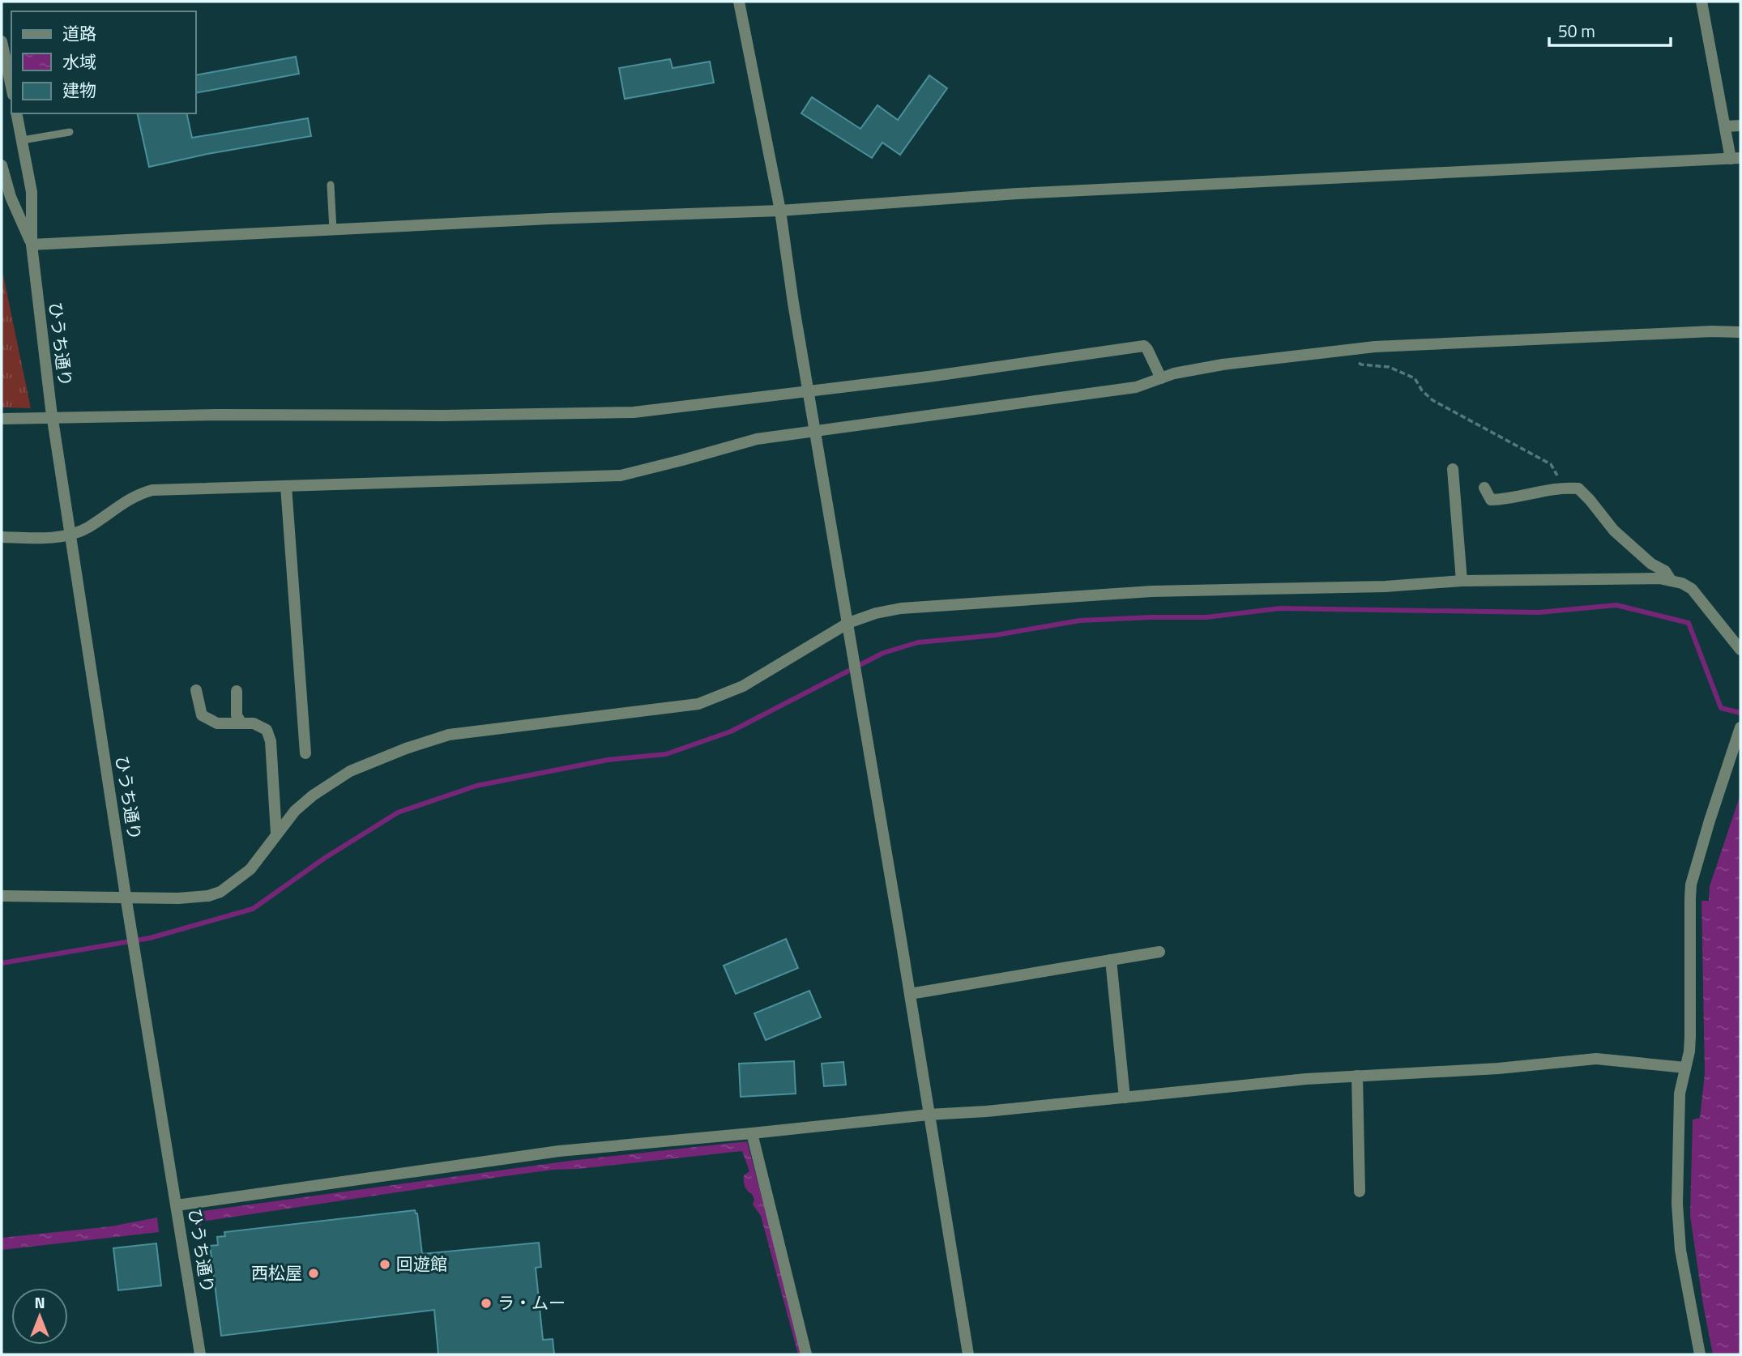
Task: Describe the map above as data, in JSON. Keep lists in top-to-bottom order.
{
  "streets": {
    "street": ["ひうち通り"]
  },
  "places": ["回遊館", "西松屋", "ラ・ムー"],
  "legend": ["道路", "水域", "建物"],
  "scale_bar": "50 m",
  "north": "top"
}
